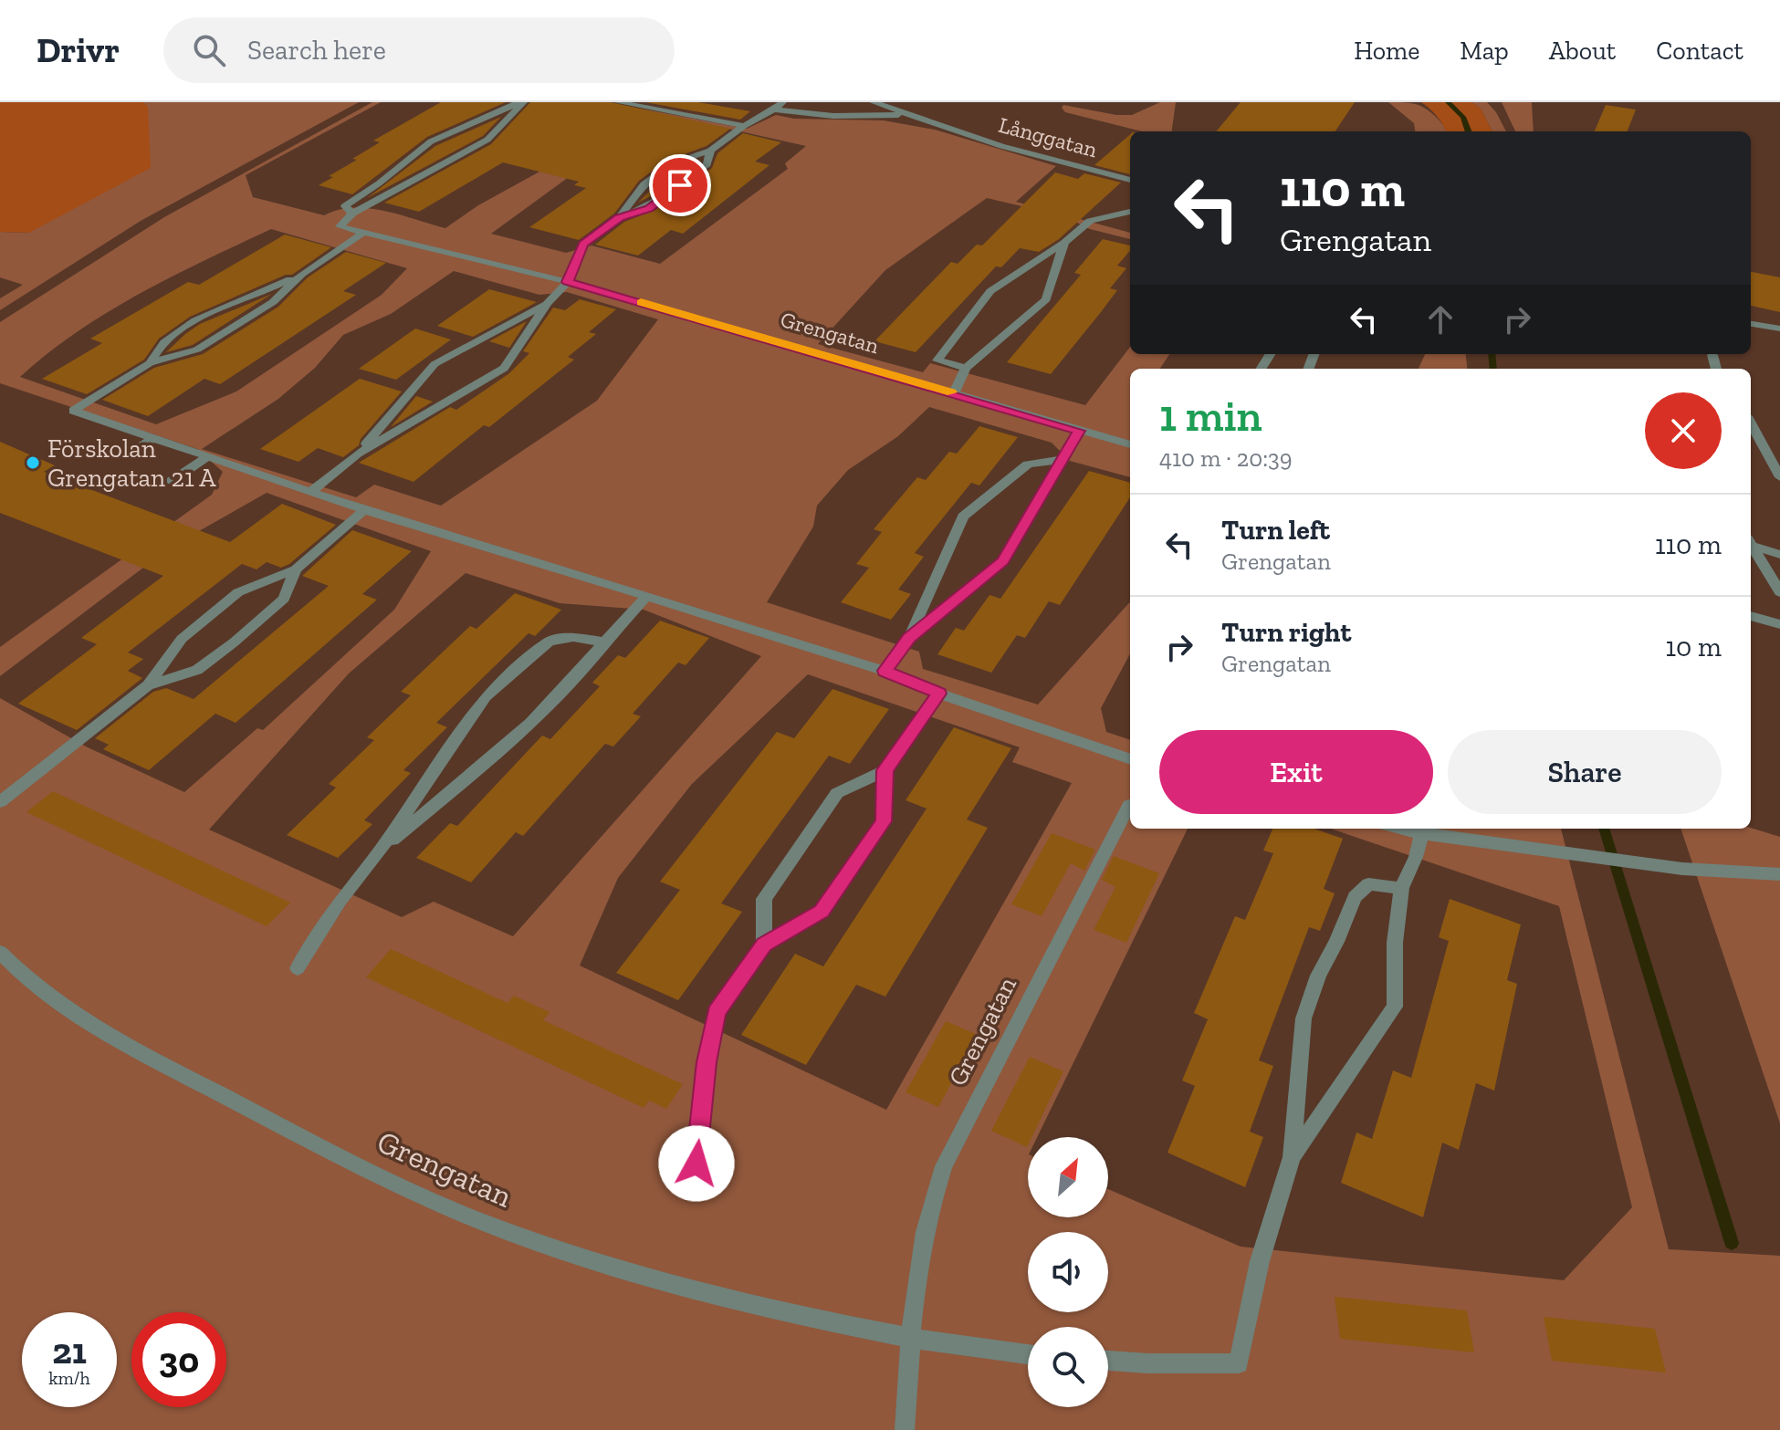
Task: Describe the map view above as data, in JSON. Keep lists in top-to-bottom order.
{
  "streets": {
    "street": ["Långgatan", "Grengatan"]
  },
  "places": ["Förskolan Grengatan 21 A"],
  "north": "top right",
  "page": {
    "header": "Drivr",
    "search": "Search here",
    "nav": [
      "Home",
      "Map",
      "About",
      "Contact"
    ],
    "turn": ["110 m", "Grengatan"],
    "heading": ["1 min", "410 m · 20:39"],
    "list": [
      {
        "name": "Turn left",
        "note": "Grengatan",
        "value": "110 m"
      },
      {
        "name": "Turn right",
        "note": "Grengatan",
        "value": "10 m"
      }
    ],
    "buttons": ["Exit", "Share"],
    "speed": "21 km/h",
    "limit": "30"
  }
}
